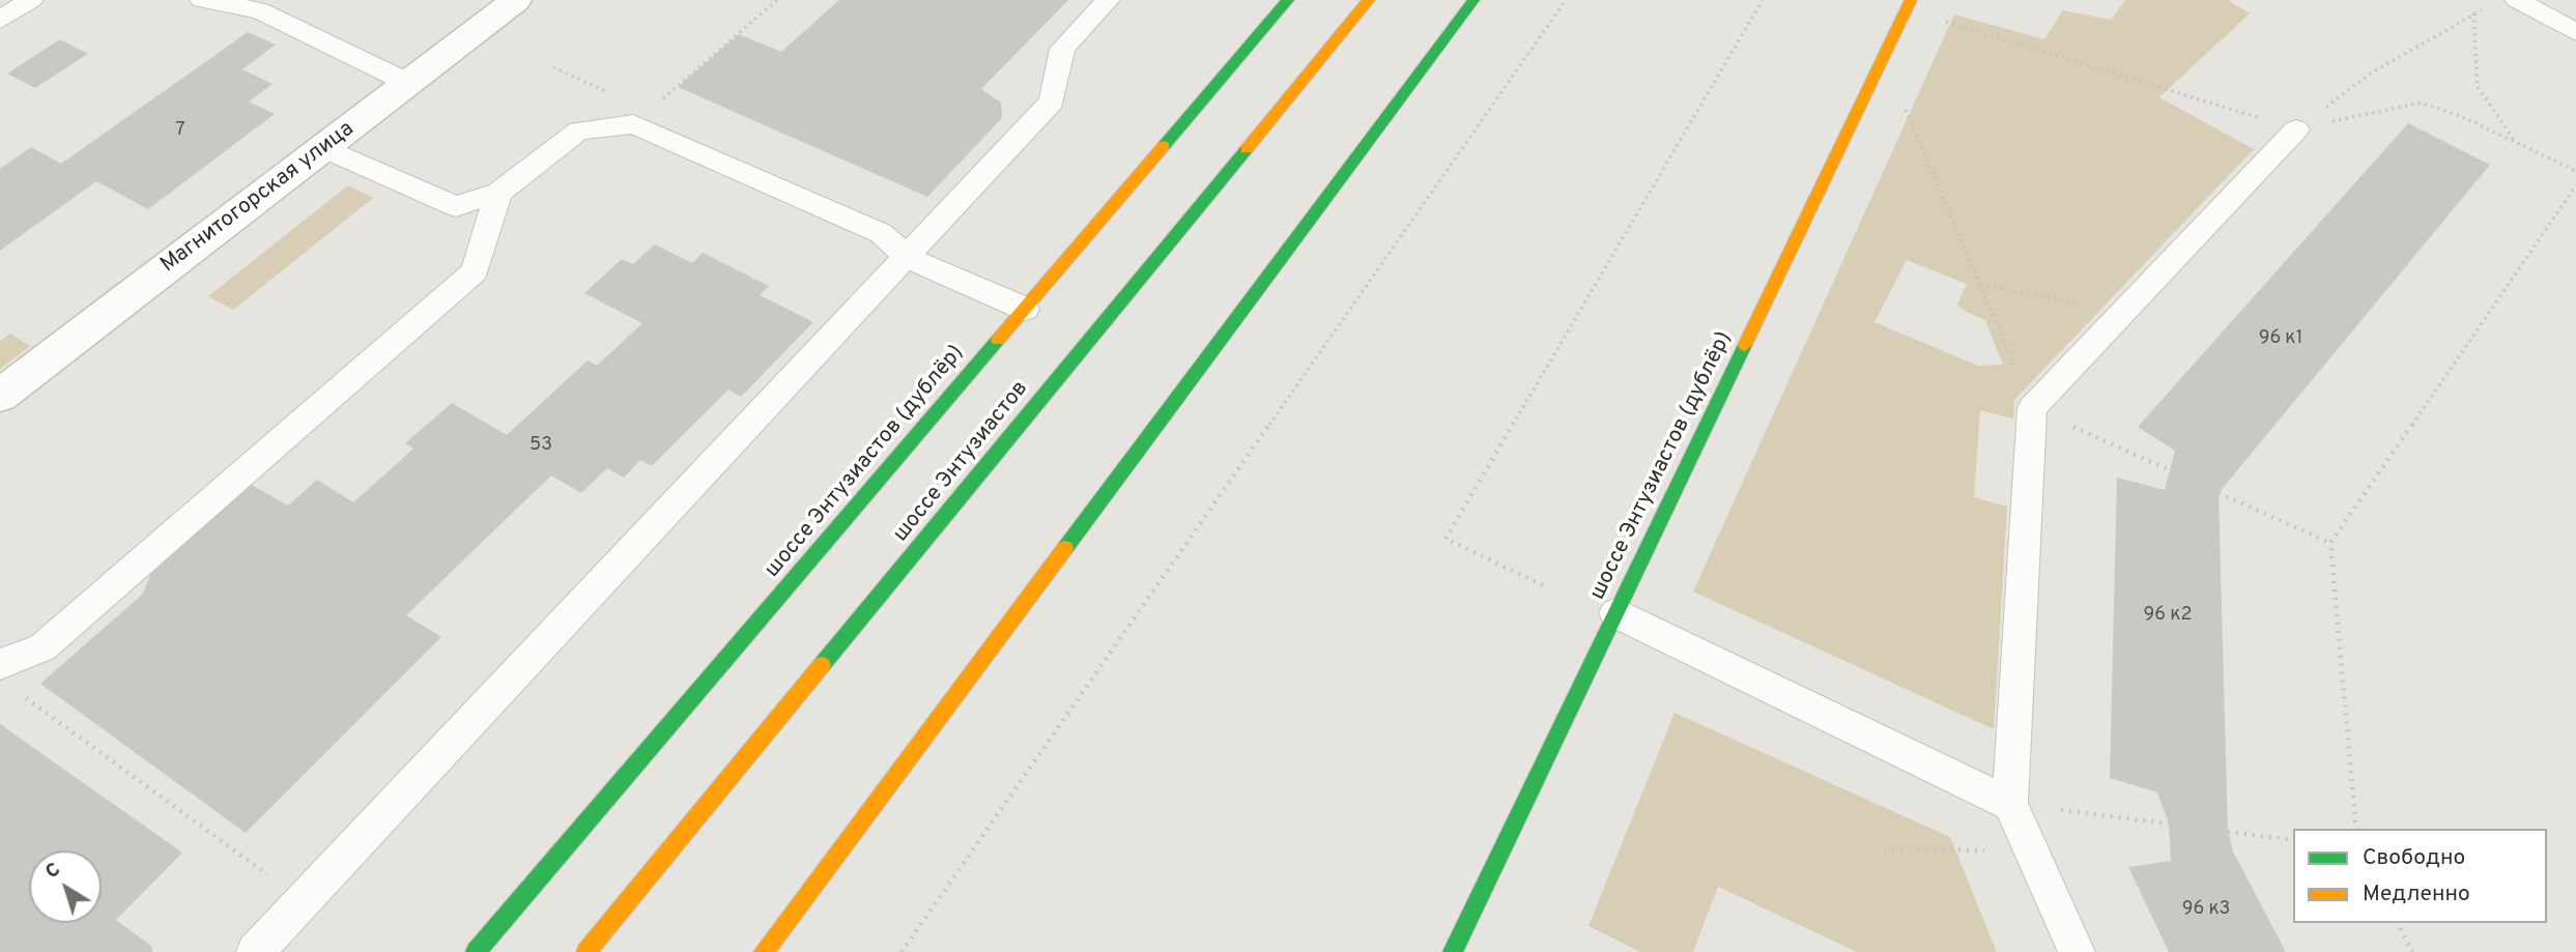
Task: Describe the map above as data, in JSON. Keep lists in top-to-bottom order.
{
  "streets": {
    "main road": ["шоссе Энтузиастов (дублёр)", "шоссе Энтузиастов"],
    "street": ["Магнитогорская улица"]
  },
  "house_numbers": [
    "7",
    "96 к1",
    "53",
    "96 к2",
    "96 к3"
  ],
  "legend": ["Свободно", "Медленно"],
  "north": "top left"
}
